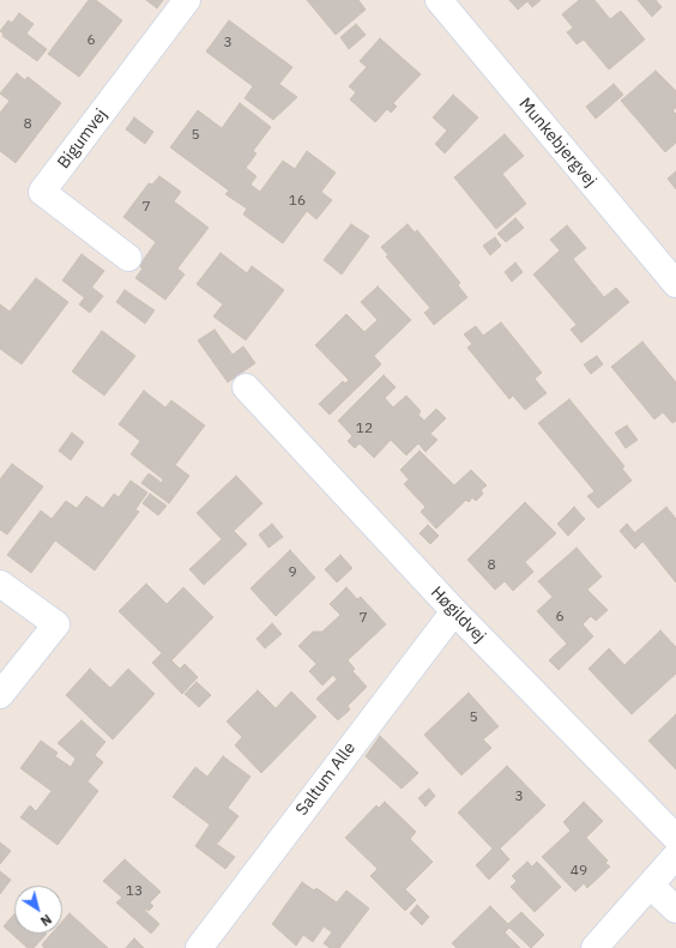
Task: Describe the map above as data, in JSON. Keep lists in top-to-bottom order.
{
  "streets": {
    "street": [
      "Bigumvej",
      "Munkebjergvej",
      "Høgildvej",
      "Saltum Alle"
    ]
  },
  "crossings": [
    ["Høgildvej", "Saltum Alle"]
  ],
  "house_numbers": [
    "6",
    "3",
    "8",
    "5",
    "16",
    "7",
    "12",
    "8",
    "9",
    "6",
    "7",
    "5",
    "3",
    "49",
    "13"
  ],
  "north": "bottom right"
}
